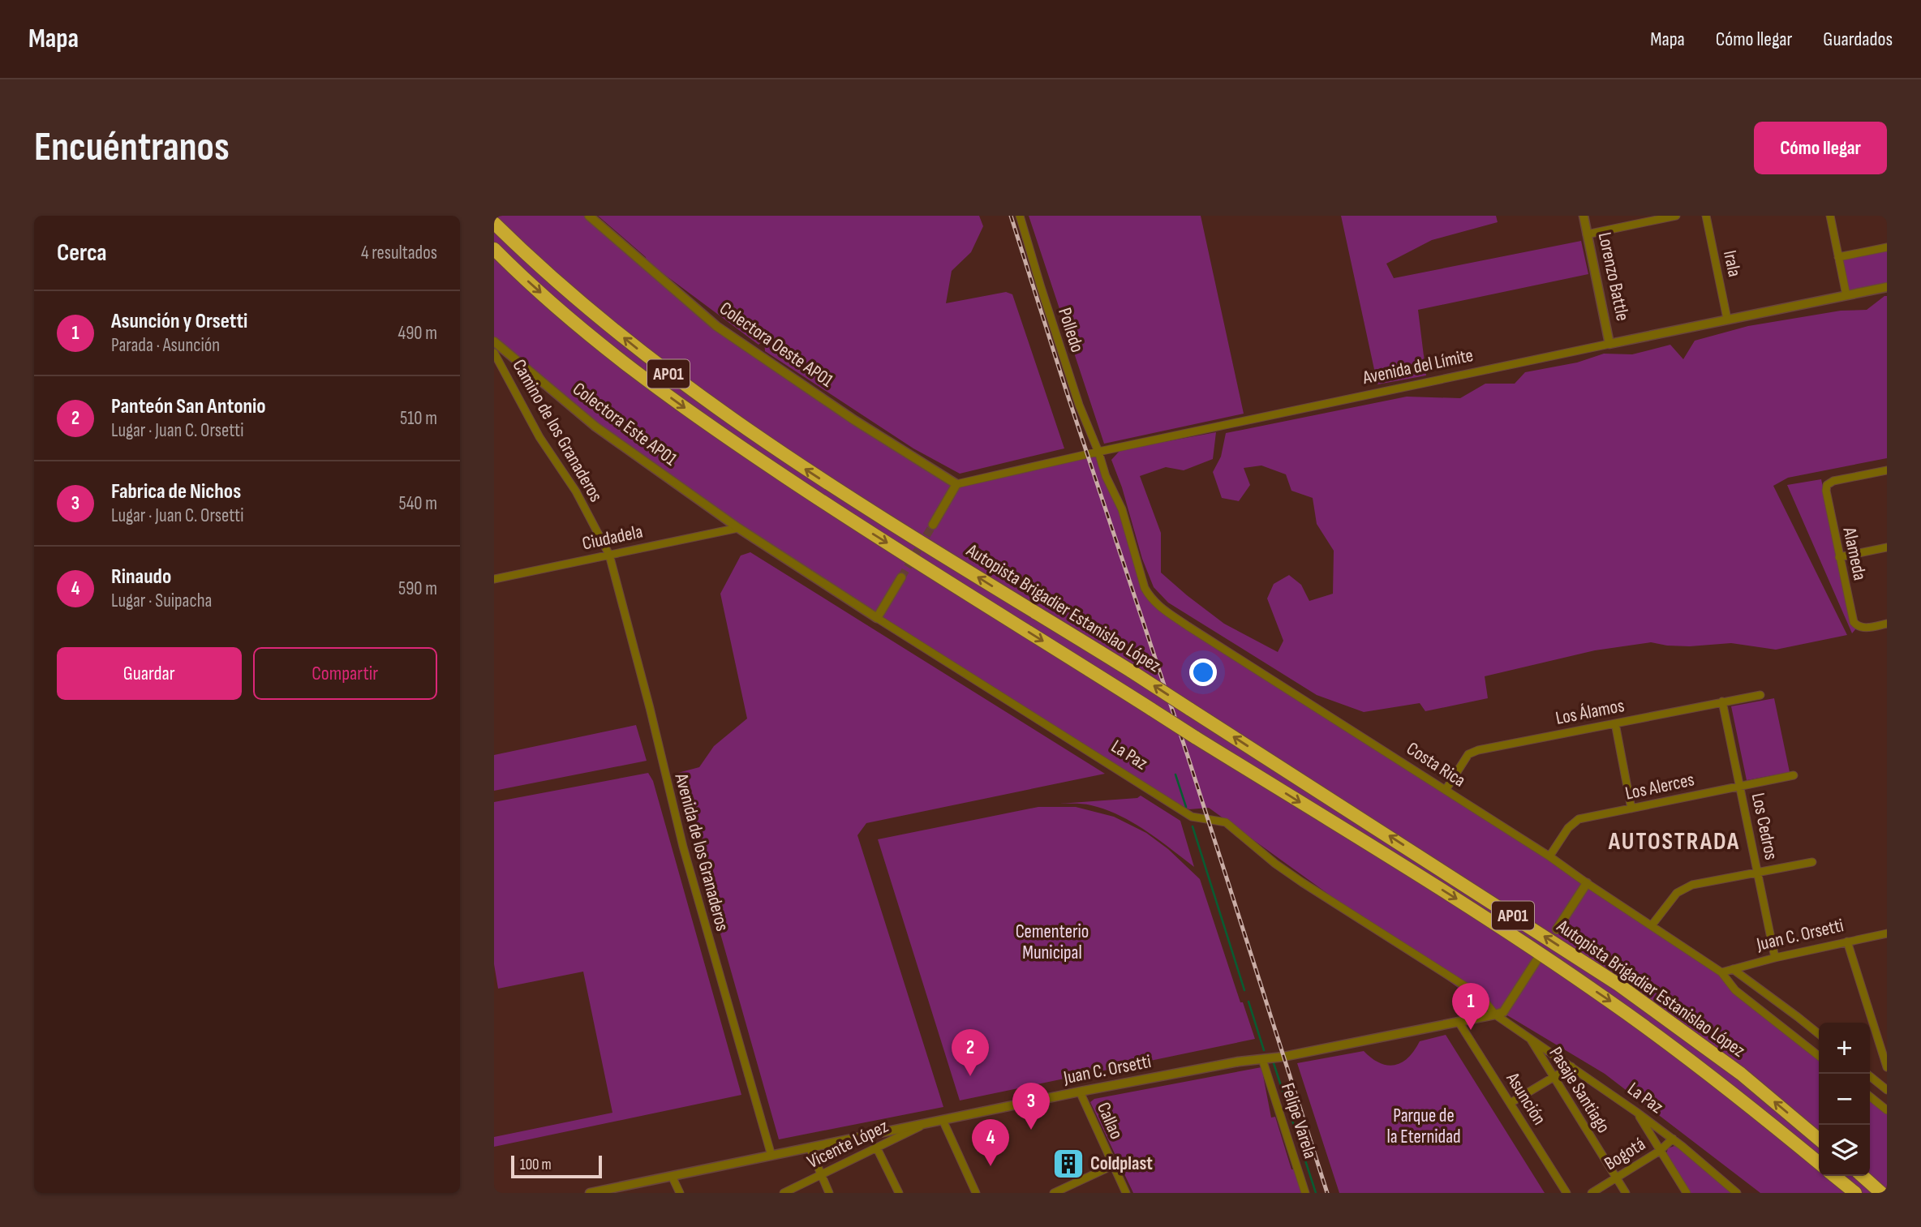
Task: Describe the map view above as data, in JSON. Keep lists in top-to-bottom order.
{
  "streets": {
    "highway": ["AP01", "Autopista Brigadier Estanislao López"],
    "street": [
      "Irala",
      "Lorenzo Battle",
      "Polledo",
      "Colectora Oeste AP01",
      "Avenida del Límite",
      "Colectora Este AP01",
      "Camino de los Granaderos",
      "Ciudadela",
      "Alameda",
      "Los Álamos",
      "La Paz",
      "Costa Rica",
      "Los Alerces",
      "Los Cedros",
      "Avenida de los Granaderos",
      "Juan C. Orsetti",
      "Pasaje Santiago",
      "Asunción",
      "Callao",
      "Felipe Varela",
      "Vicente López",
      "Bogotá"
    ]
  },
  "crossings": [
    ["Irala", "Avenida del Límite"],
    ["Lorenzo Battle", "Avenida del Límite"],
    ["Polledo", "Avenida del Límite"],
    ["Polledo", "Costa Rica"],
    ["Colectora Oeste AP01", "Avenida del Límite"],
    ["Avenida del Límite", "Costa Rica"],
    ["Colectora Este AP01", "Ciudadela"],
    ["Colectora Este AP01", "La Paz"],
    ["Camino de los Granaderos", "Ciudadela"],
    ["Camino de los Granaderos", "Avenida de los Granaderos"],
    ["Ciudadela", "La Paz"],
    ["Ciudadela", "Avenida de los Granaderos"],
    ["Los Álamos", "Costa Rica"],
    ["Los Álamos", "Los Cedros"],
    ["La Paz", "Juan C. Orsetti"],
    ["La Paz", "Pasaje Santiago"],
    ["La Paz", "Bogotá"],
    ["Costa Rica", "Los Alerces"],
    ["Costa Rica", "Juan C. Orsetti"],
    ["Los Alerces", "Los Cedros"],
    ["Los Cedros", "Juan C. Orsetti"],
    ["Avenida de los Granaderos", "Juan C. Orsetti"],
    ["Juan C. Orsetti", "Pasaje Santiago"],
    ["Juan C. Orsetti", "Asunción"],
    ["Juan C. Orsetti", "Callao"],
    ["Juan C. Orsetti", "Felipe Varela"],
    ["Juan C. Orsetti", "Vicente López"],
    ["Pasaje Santiago", "Bogotá"]
  ],
  "districts": ["AUTOSTRADA"],
  "parks": ["Cementerio Municipal", "Parque de la Eternidad"],
  "places": {
    "building": ["Coldplast"]
  },
  "scale_bar": "100 m",
  "page": {
    "header": "Mapa",
    "nav": ["Mapa", "Cómo llegar", "Guardados"],
    "buttons": [
      "Cómo llegar",
      ["Guardar", "Compartir"]
    ],
    "title": "Encuéntranos",
    "heading": ["Cerca", "4 resultados"],
    "list": [
      {
        "mark": "1",
        "name": "Asunción y Orsetti",
        "note": "Parada · Asunción",
        "value": "490 m"
      },
      {
        "mark": "2",
        "name": "Panteón San Antonio",
        "note": "Lugar · Juan C. Orsetti",
        "value": "510 m"
      },
      {
        "mark": "3",
        "name": "Fabrica de Nichos",
        "note": "Lugar · Juan C. Orsetti",
        "value": "540 m"
      },
      {
        "mark": "4",
        "name": "Rinaudo",
        "note": "Lugar · Suipacha",
        "value": "590 m"
      }
    ],
    "pins": [
      "1",
      "2",
      "3",
      "4"
    ],
    "map_buttons": ["+", "−"],
    "scale": "100 m"
  }
}
